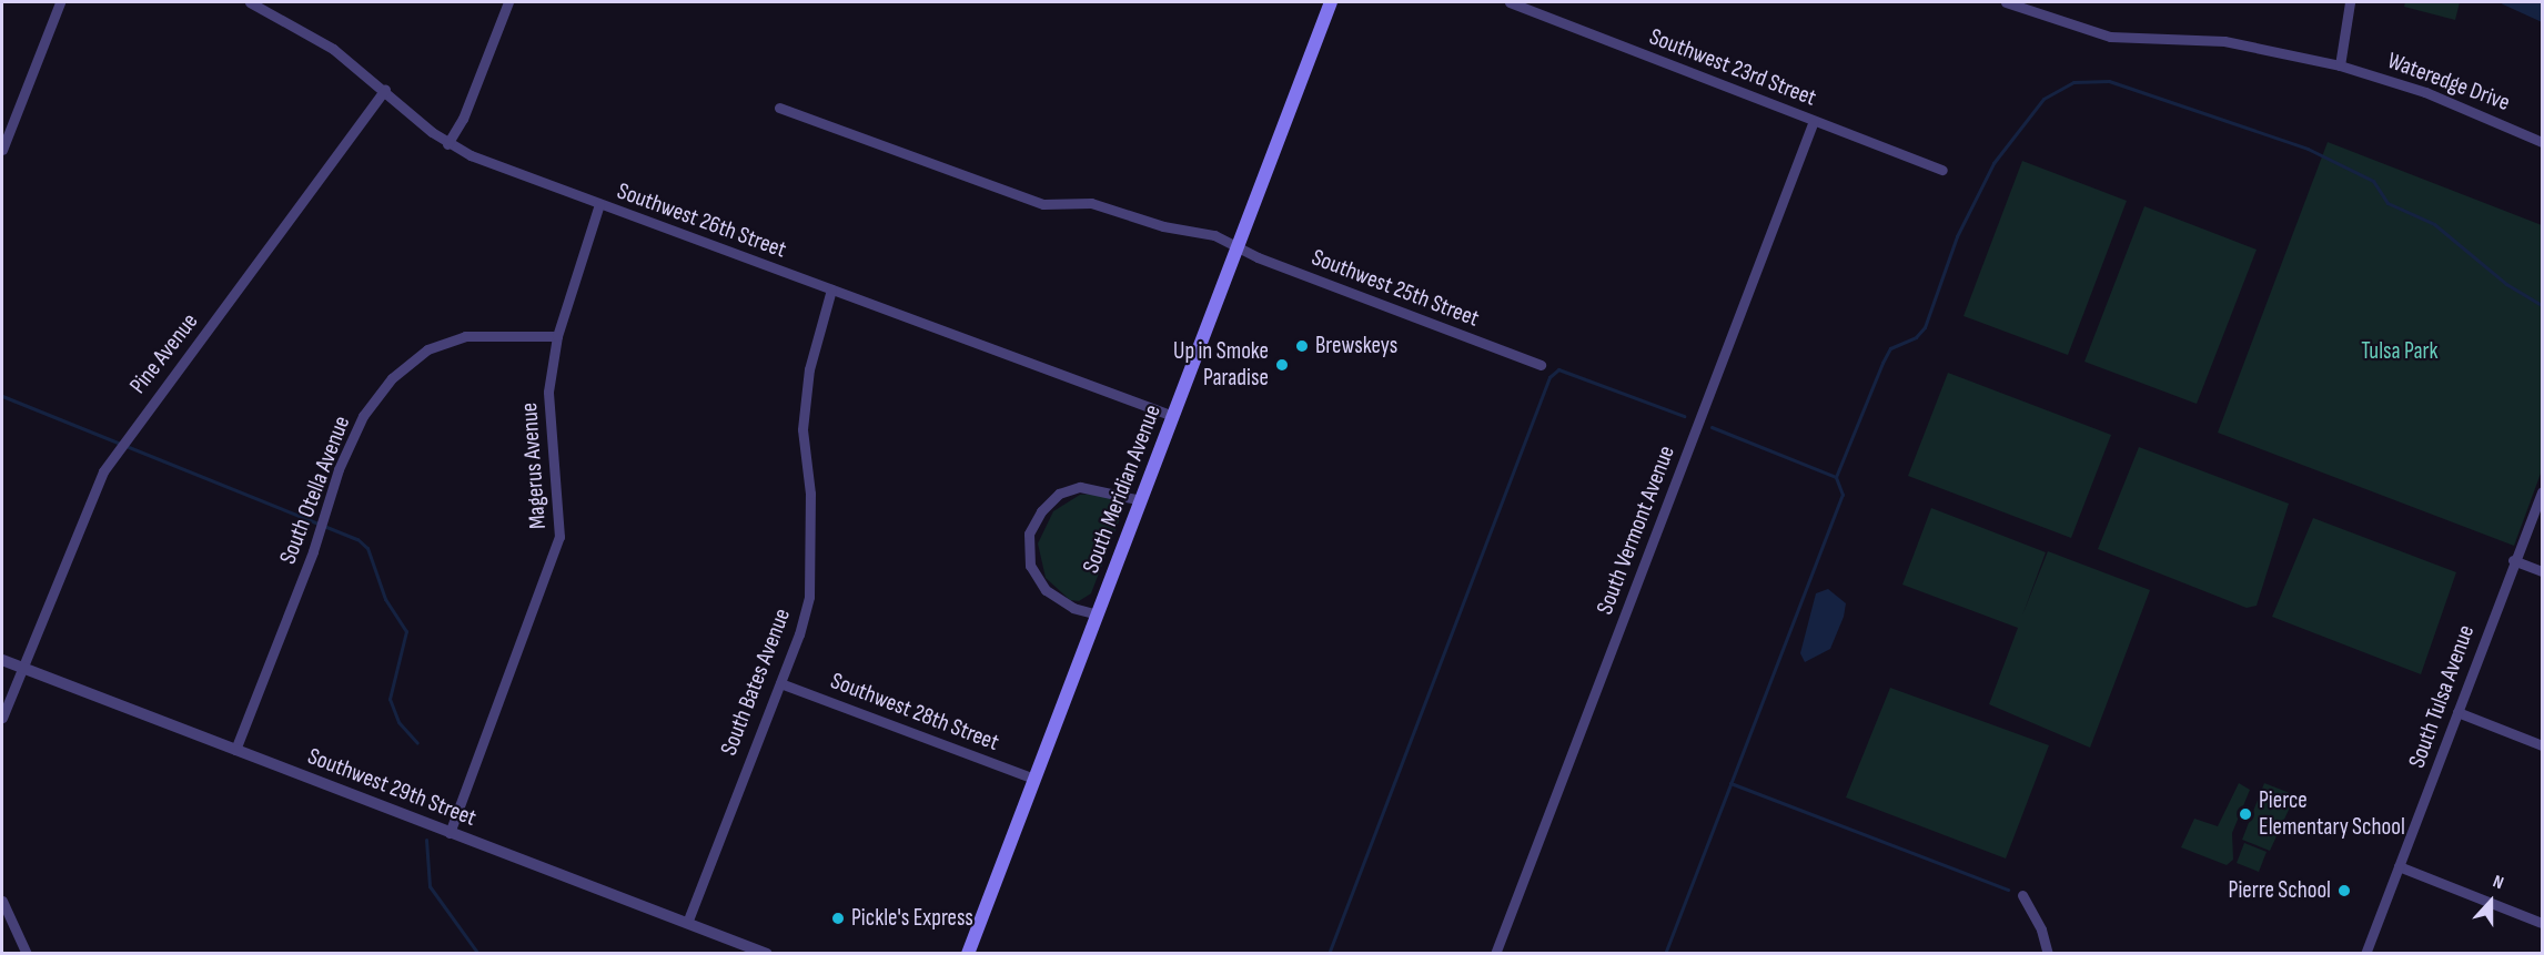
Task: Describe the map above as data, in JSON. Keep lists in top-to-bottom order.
{
  "streets": {
    "main road": ["South Meridian Avenue"],
    "street": [
      "Southwest 23rd Street",
      "Wateredge Drive",
      "Southwest 26th Street",
      "Southwest 25th Street",
      "Pine Avenue",
      "Magerus Avenue",
      "South Otella Avenue",
      "South Vermont Avenue",
      "South Bates Avenue",
      "South Tulsa Avenue",
      "Southwest 28th Street",
      "Southwest 29th Street"
    ]
  },
  "crossings": [
    ["Southwest 23rd Street", "South Vermont Avenue"],
    ["Southwest 26th Street", "Pine Avenue"],
    ["Southwest 26th Street", "Magerus Avenue"],
    ["Southwest 26th Street", "South Meridian Avenue"],
    ["Southwest 26th Street", "South Bates Avenue"],
    ["Southwest 25th Street", "South Meridian Avenue"],
    ["Pine Avenue", "Southwest 29th Street"],
    ["Magerus Avenue", "South Otella Avenue"],
    ["Magerus Avenue", "Southwest 29th Street"],
    ["South Meridian Avenue", "Southwest 28th Street"],
    ["South Otella Avenue", "Southwest 29th Street"],
    ["South Bates Avenue", "Southwest 28th Street"],
    ["South Bates Avenue", "Southwest 29th Street"]
  ],
  "parks": ["Tulsa Park"],
  "places": [
    "Brewskeys",
    "Up in Smoke Paradise",
    "Pierce Elementary School",
    "Pierre School",
    "Pickle's Express"
  ],
  "north": "top"
}
